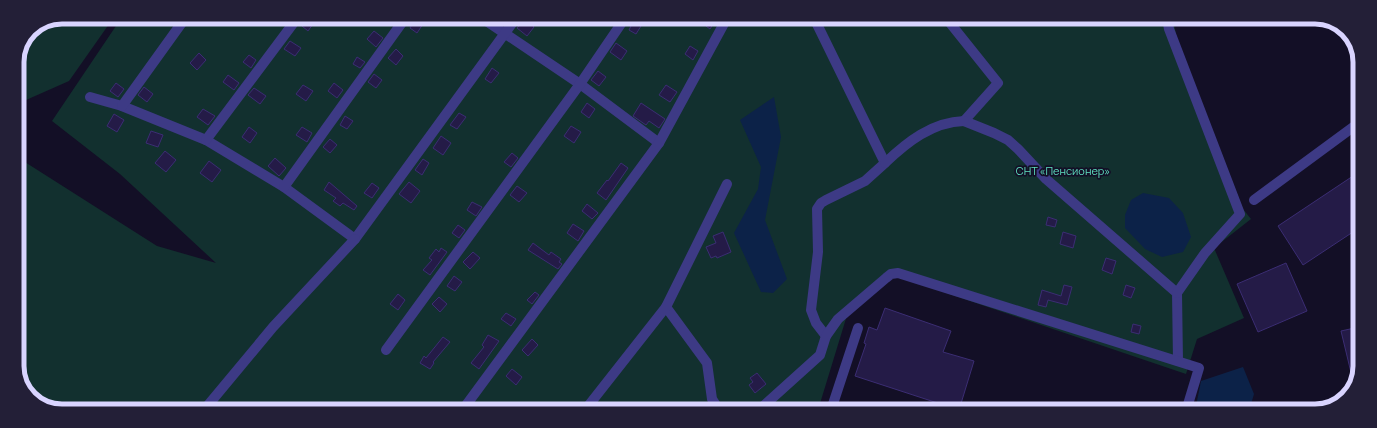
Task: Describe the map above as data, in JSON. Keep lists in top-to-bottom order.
{
  "parks": ["СНТ «Пенсионер»"]
}
